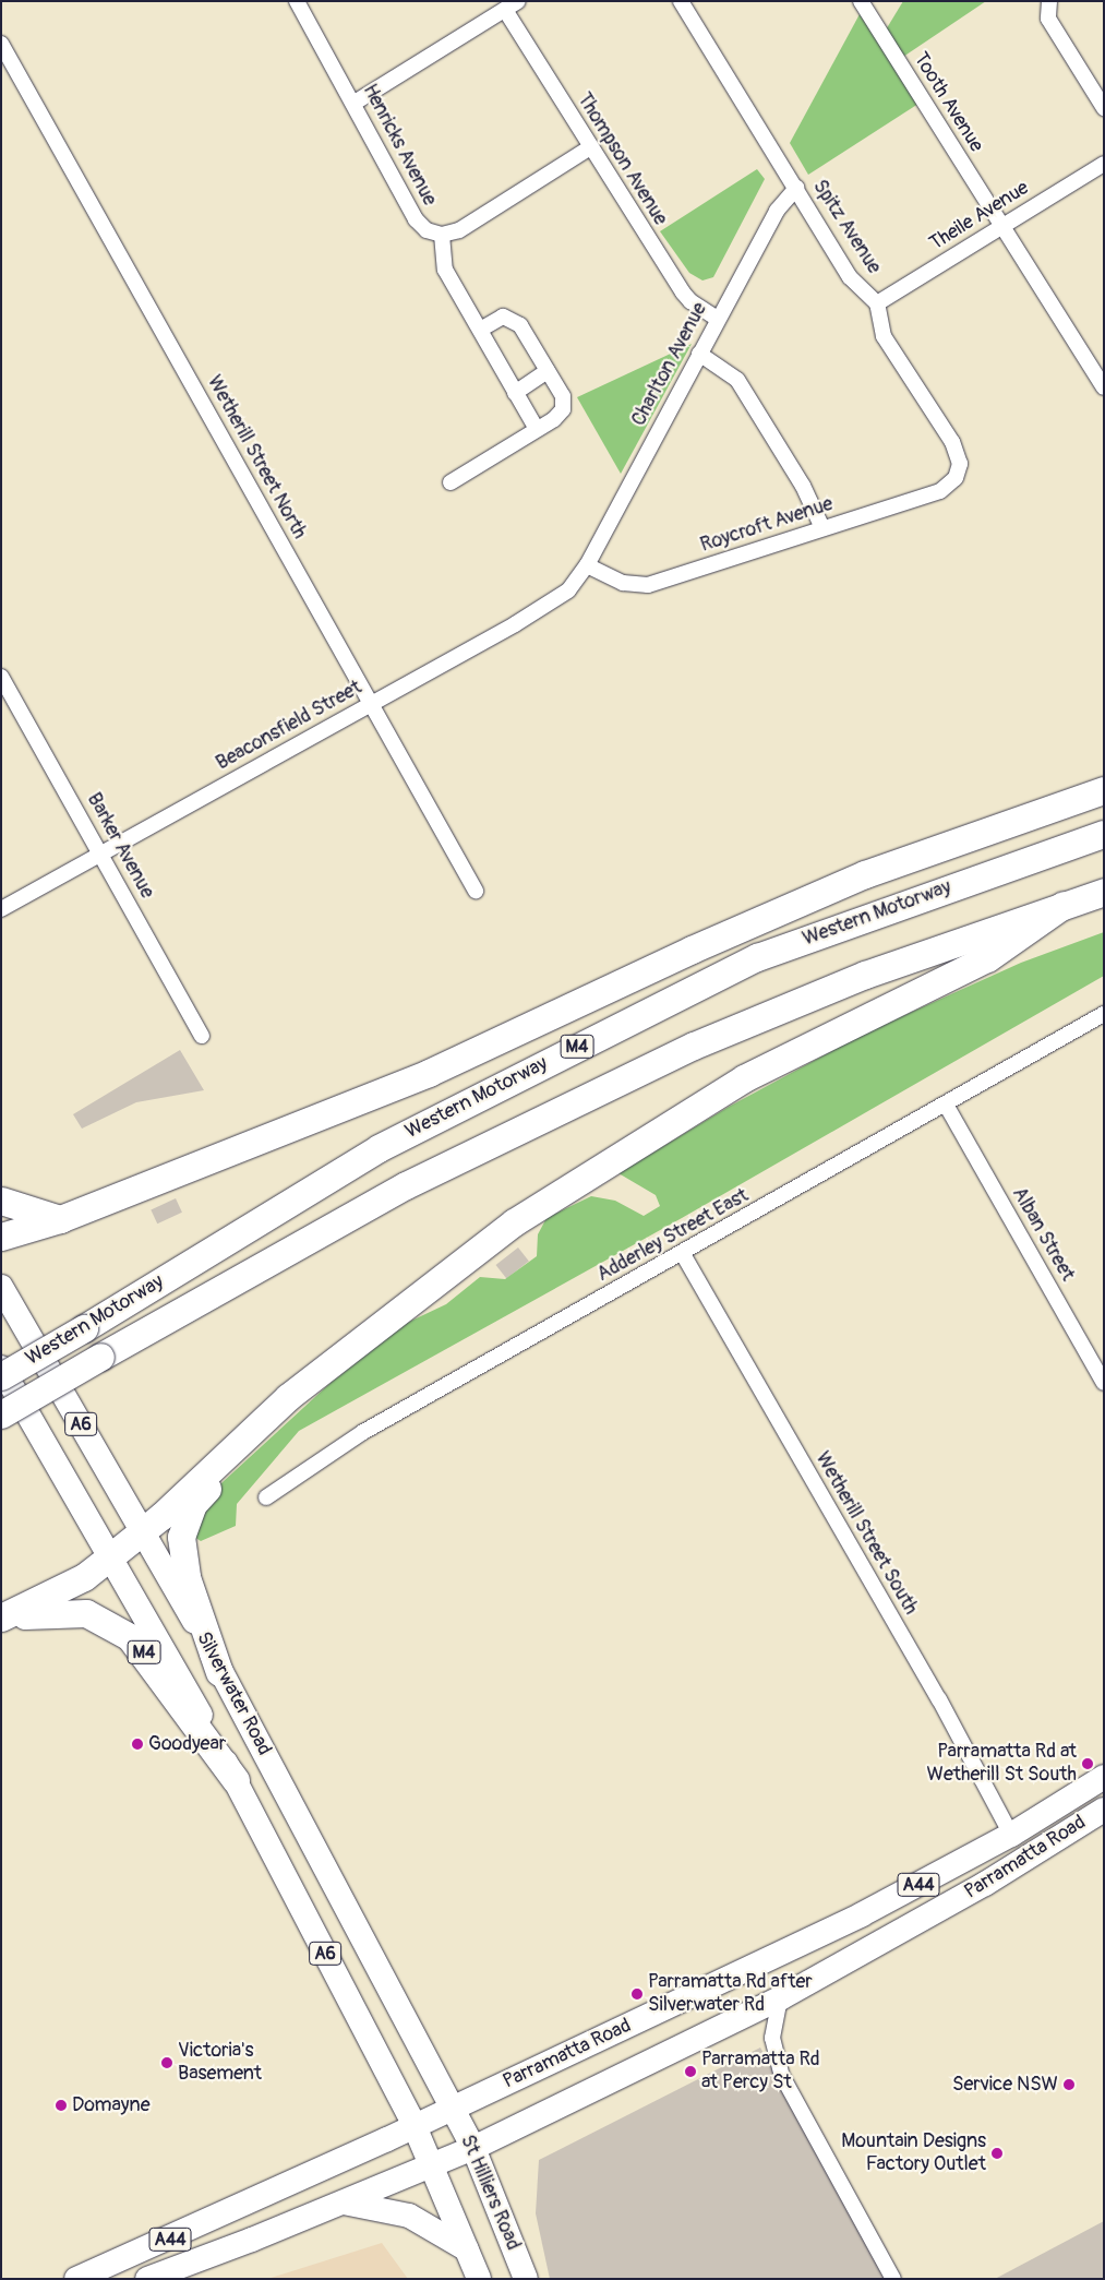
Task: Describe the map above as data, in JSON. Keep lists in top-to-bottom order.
{
  "streets": {
    "highway": [
      "Western Motorway",
      "M4",
      "A6",
      "Silverwater Road",
      "Parramatta Road",
      "A44",
      "St Hilliers Road"
    ],
    "street": [
      "Tooth Avenue",
      "Henricks Avenue",
      "Thompson Avenue",
      "Theile Avenue",
      "Spitz Avenue",
      "Charlton Avenue",
      "Wetherill Street North",
      "Roycroft Avenue",
      "Beaconsfield Street",
      "Barker Avenue",
      "Alban Street",
      "Adderley Street East",
      "Wetherill Street South"
    ]
  },
  "crossings": [
    ["Tooth Avenue", "Theile Avenue"],
    ["Thompson Avenue", "Charlton Avenue"],
    ["Theile Avenue", "Spitz Avenue"],
    ["Spitz Avenue", "Charlton Avenue"],
    ["Spitz Avenue", "Roycroft Avenue"],
    ["Charlton Avenue", "Roycroft Avenue"],
    ["Charlton Avenue", "Beaconsfield Street"],
    ["Wetherill Street North", "Beaconsfield Street"],
    ["Roycroft Avenue", "Beaconsfield Street"],
    ["Beaconsfield Street", "Barker Avenue"],
    ["M4", "Silverwater Road"],
    ["Alban Street", "Adderley Street East"],
    ["Adderley Street East", "Wetherill Street South"],
    ["A6", "Silverwater Road"],
    ["A6", "Parramatta Road"],
    ["Wetherill Street South", "Parramatta Road"],
    ["Silverwater Road", "Parramatta Road"],
    ["Silverwater Road", "St Hilliers Road"],
    ["Parramatta Road", "St Hilliers Road"]
  ],
  "places": [
    "Goodyear",
    "Parramatta Rd at Wetherill St South",
    "Parramatta Rd after Silverwater Rd",
    "Victoria's Basement",
    "Parramatta Rd at Percy St",
    "Service NSW",
    "Domayne",
    "Mountain Designs Factory Outlet"
  ]
}
